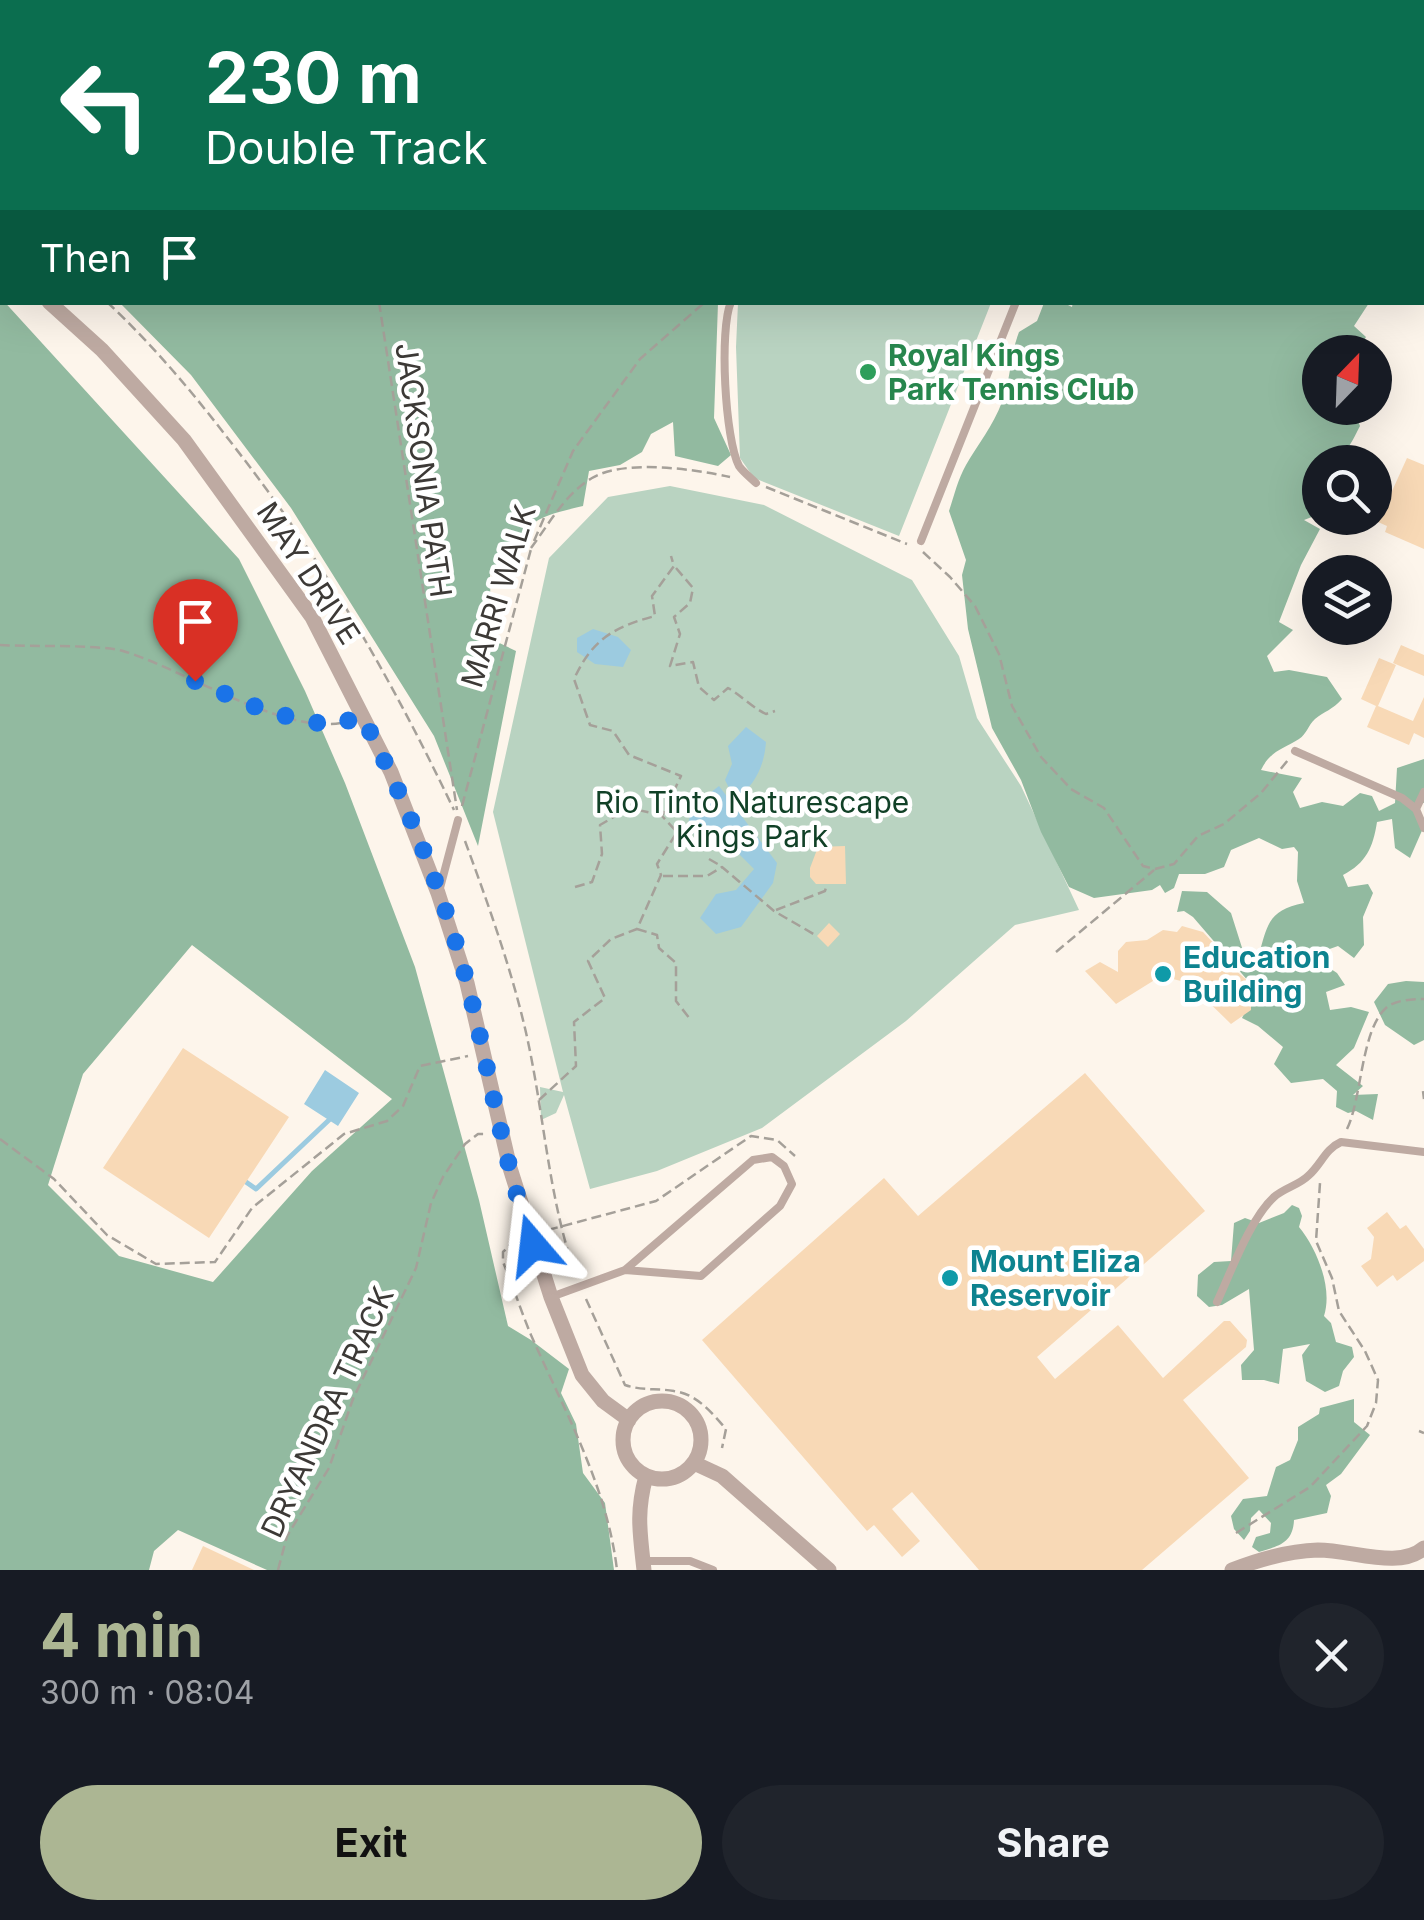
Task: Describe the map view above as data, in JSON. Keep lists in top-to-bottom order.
{
  "streets": {
    "street": ["MAY DRIVE"],
    "path": ["JACKSONIA PATH", "MARRI WALK", "DRYANDRA TRACK"]
  },
  "crossings": [
    ["JACKSONIA PATH", "MARRI WALK"],
    ["MAY DRIVE", "DRYANDRA TRACK"]
  ],
  "parks": ["Rio Tinto Naturescape Kings Park"],
  "places": ["Royal Kings Park Tennis Club", "Education Building", "Mount Eliza Reservoir"],
  "north": "top right",
  "page": {
    "turn": ["230 m", "Double Track"],
    "then": "Then",
    "heading": ["4 min", "300 m · 08:04"],
    "buttons": ["Exit", "Share"]
  }
}
